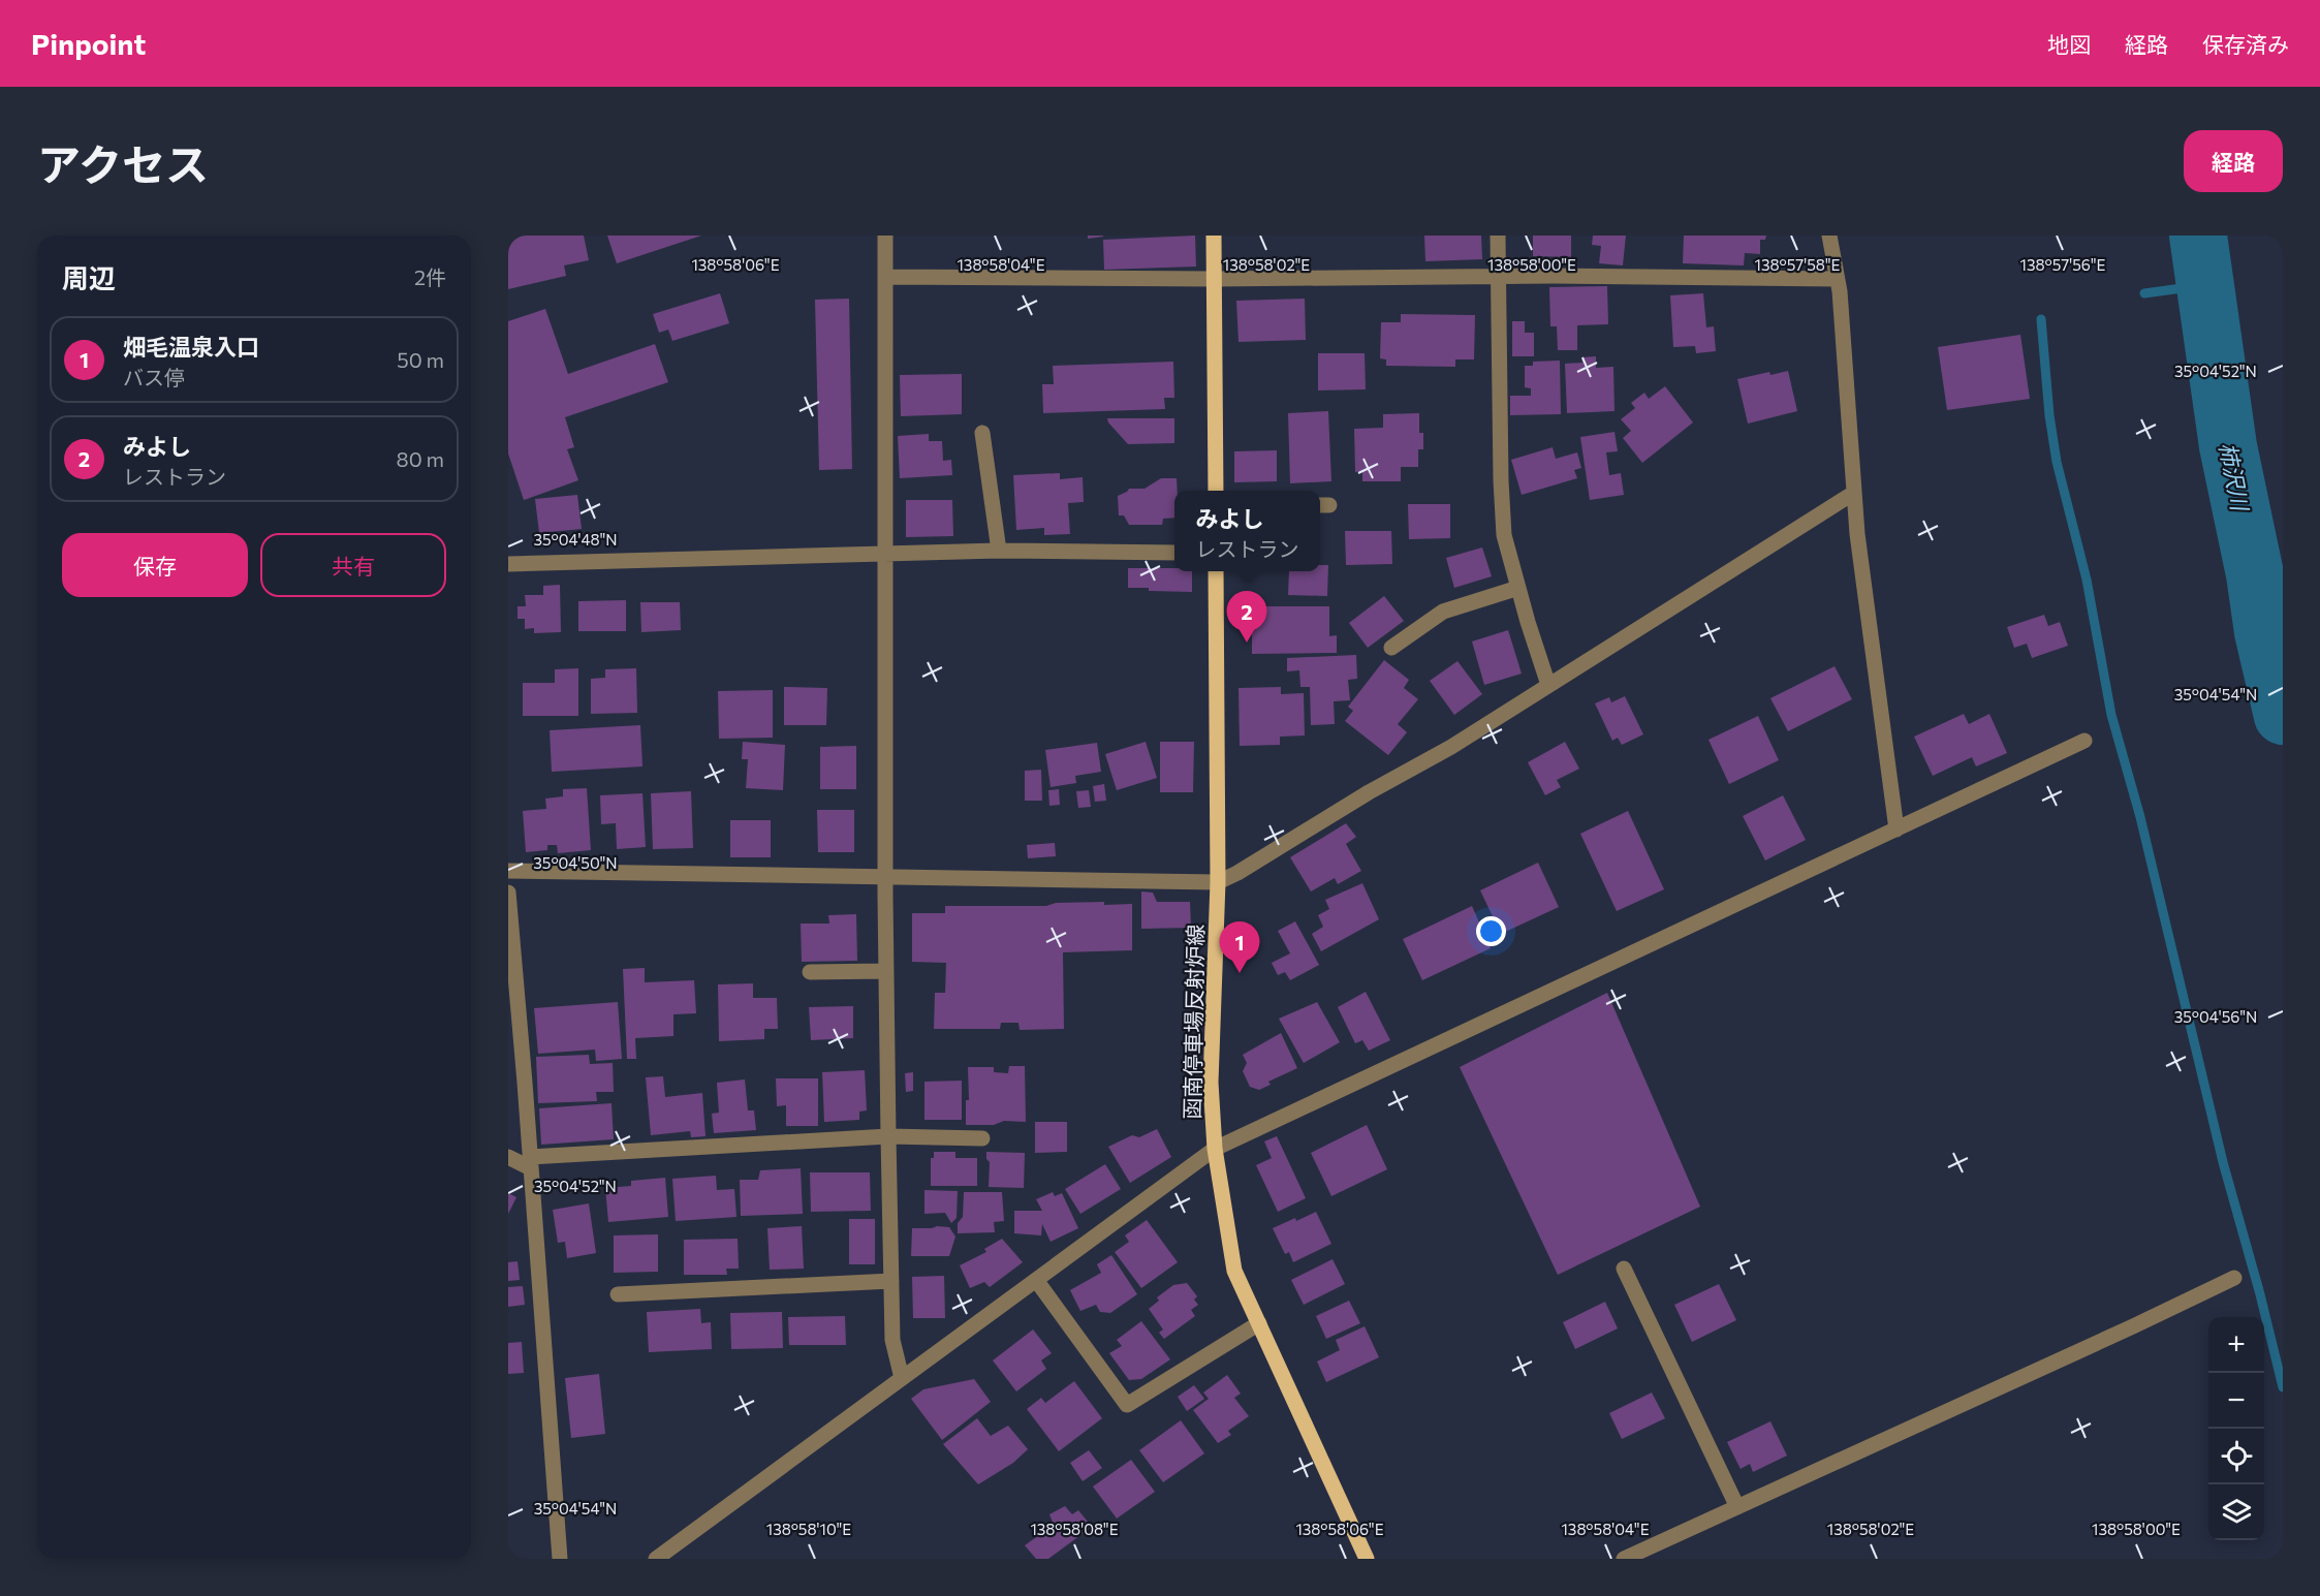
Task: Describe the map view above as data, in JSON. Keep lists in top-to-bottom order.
{
  "streets": {
    "main road": ["函南停車場反射炉線"]
  },
  "water": ["柿沢川"],
  "page": {
    "header": "Pinpoint",
    "nav": ["地図", "経路", "保存済み"],
    "title": "アクセス",
    "buttons": [
      "経路",
      ["保存", "共有"]
    ],
    "heading": ["周辺", "2件"],
    "list": [
      {
        "mark": "1",
        "name": "畑毛温泉入口",
        "note": "バス停",
        "value": "50 m"
      },
      {
        "mark": "2",
        "name": "みよし",
        "note": "レストラン",
        "value": "80 m"
      }
    ],
    "popup": ["みよし", "レストラン"],
    "pins": ["2", "1"],
    "map_buttons": ["+", "−"]
  },
  "coordinates": [
    "138°58'06\"E",
    "138°58'04\"E",
    "138°58'02\"E",
    "138°58'00\"E",
    "138°57'58\"E",
    "138°57'56\"E",
    "35°04'52\"N",
    "35°04'48\"N",
    "35°04'54\"N",
    "35°04'50\"N",
    "35°04'56\"N",
    "138°58'10\"E",
    "138°58'08\"E"
  ]
}
